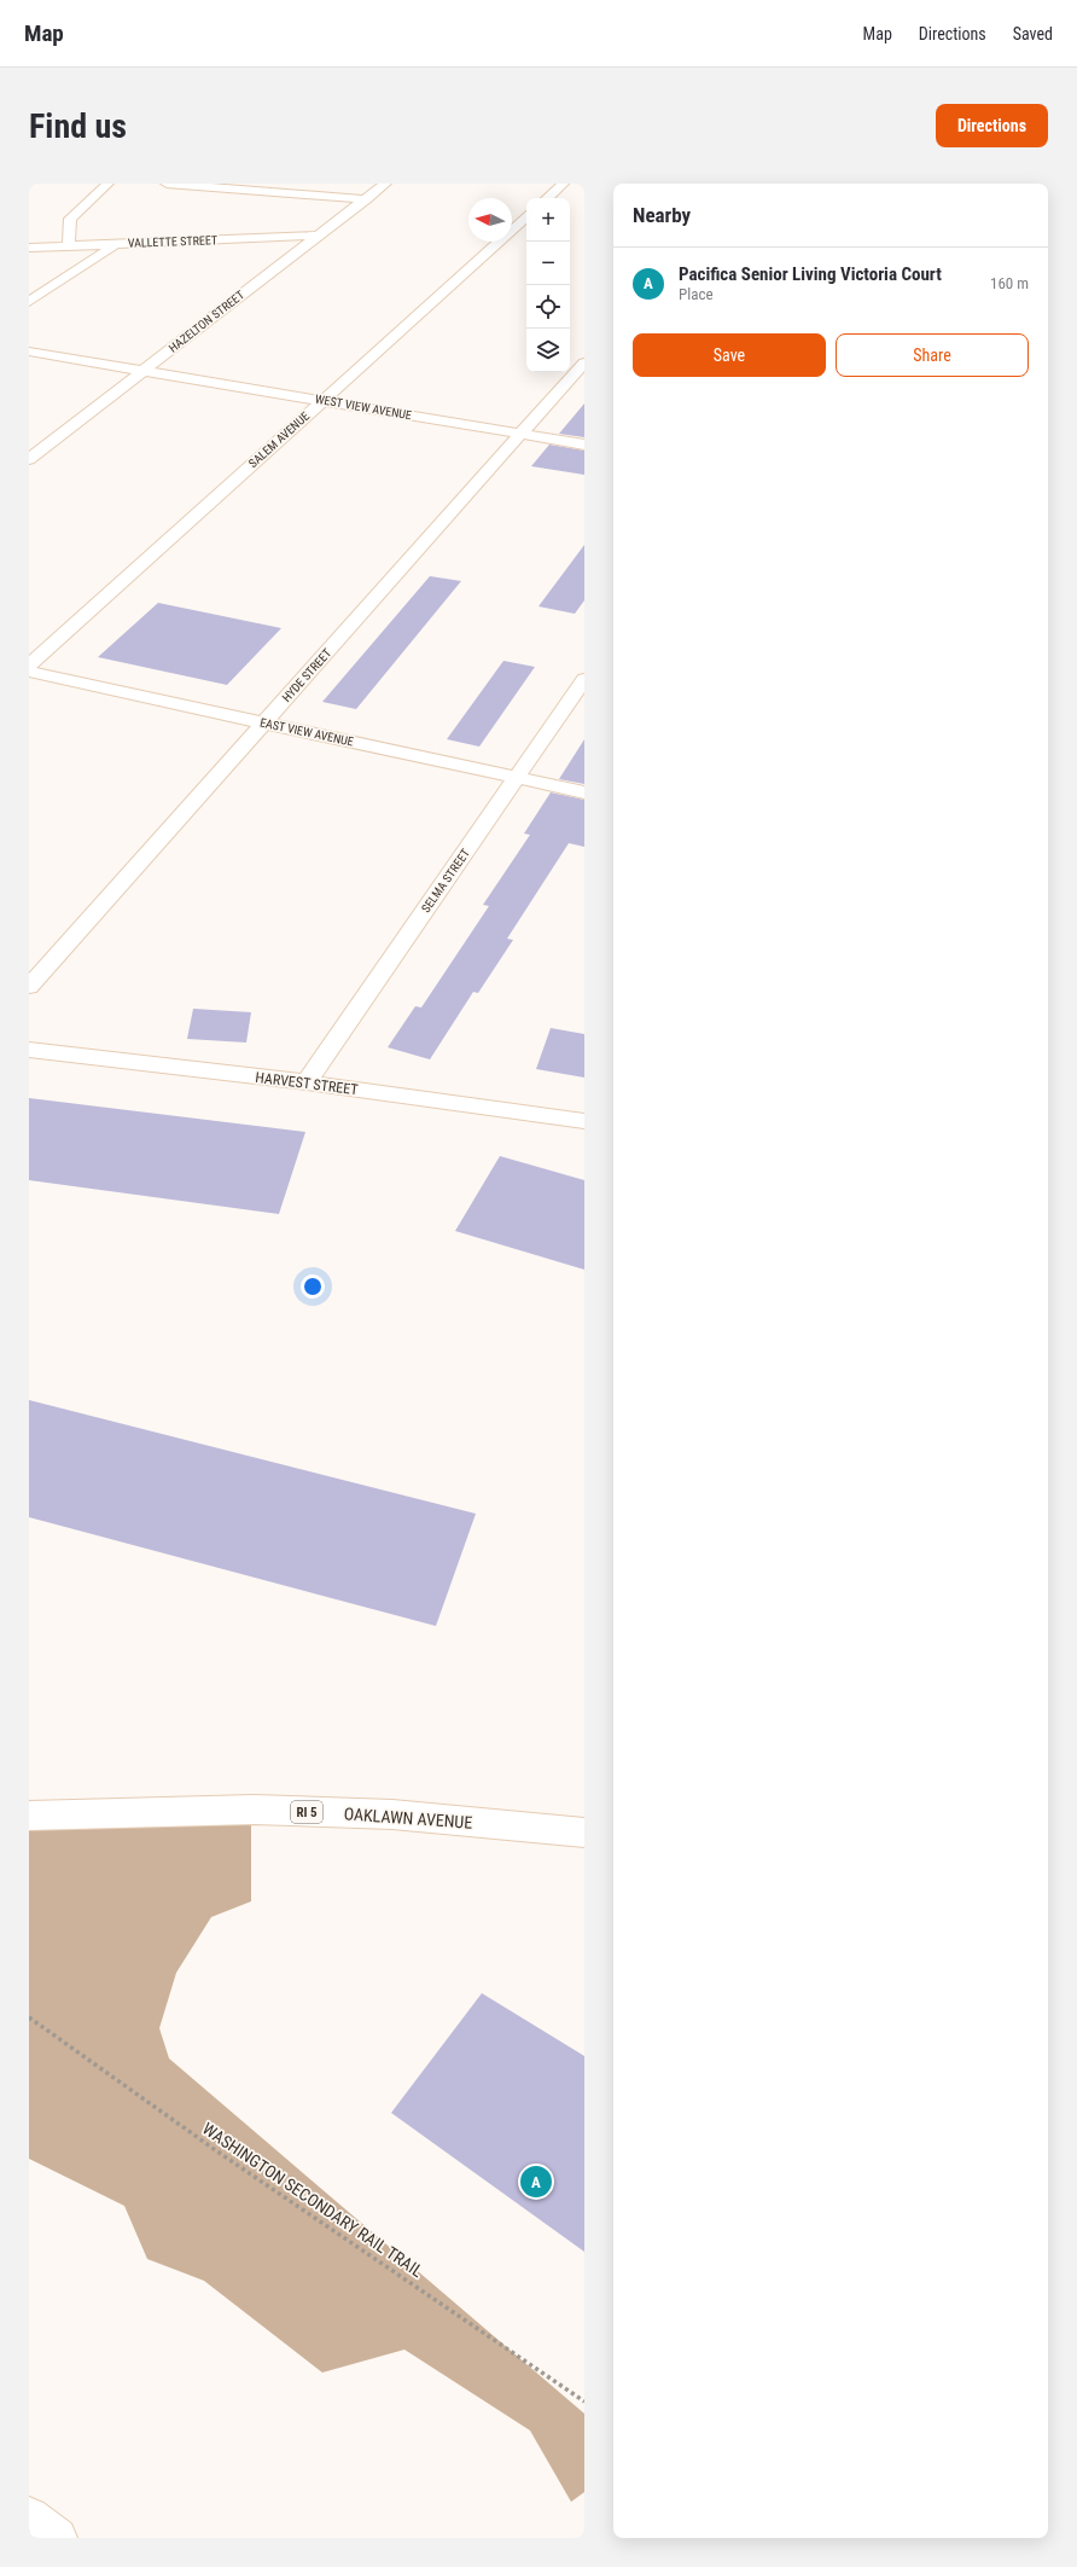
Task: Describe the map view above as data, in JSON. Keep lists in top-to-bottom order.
{
  "streets": {
    "street": [
      "VALLETTE STREET",
      "HAZELTON STREET",
      "WEST VIEW AVENUE",
      "SALEM AVENUE",
      "HYDE STREET",
      "EAST VIEW AVENUE",
      "SELMA STREET",
      "HARVEST STREET",
      "RI 5",
      "OAKLAWN AVENUE"
    ],
    "path": ["WASHINGTON SECONDARY RAIL TRAIL"]
  },
  "crossings": [
    ["VALLETTE STREET", "HAZELTON STREET"],
    ["HAZELTON STREET", "WEST VIEW AVENUE"],
    ["WEST VIEW AVENUE", "SALEM AVENUE"],
    ["WEST VIEW AVENUE", "HYDE STREET"],
    ["HYDE STREET", "EAST VIEW AVENUE"],
    ["EAST VIEW AVENUE", "SELMA STREET"],
    ["SELMA STREET", "HARVEST STREET"]
  ],
  "north": "left",
  "page": {
    "header": "Map",
    "nav": ["Map", "Directions", "Saved"],
    "buttons": [
      "Directions",
      ["Save", "Share"]
    ],
    "title": "Find us",
    "heading": "Nearby",
    "map_buttons": ["+", "−"],
    "list": [
      {
        "mark": "A",
        "name": "Pacifica Senior Living Victoria Court",
        "note": "Place",
        "value": "160 m"
      }
    ],
    "pins": "A"
  }
}
